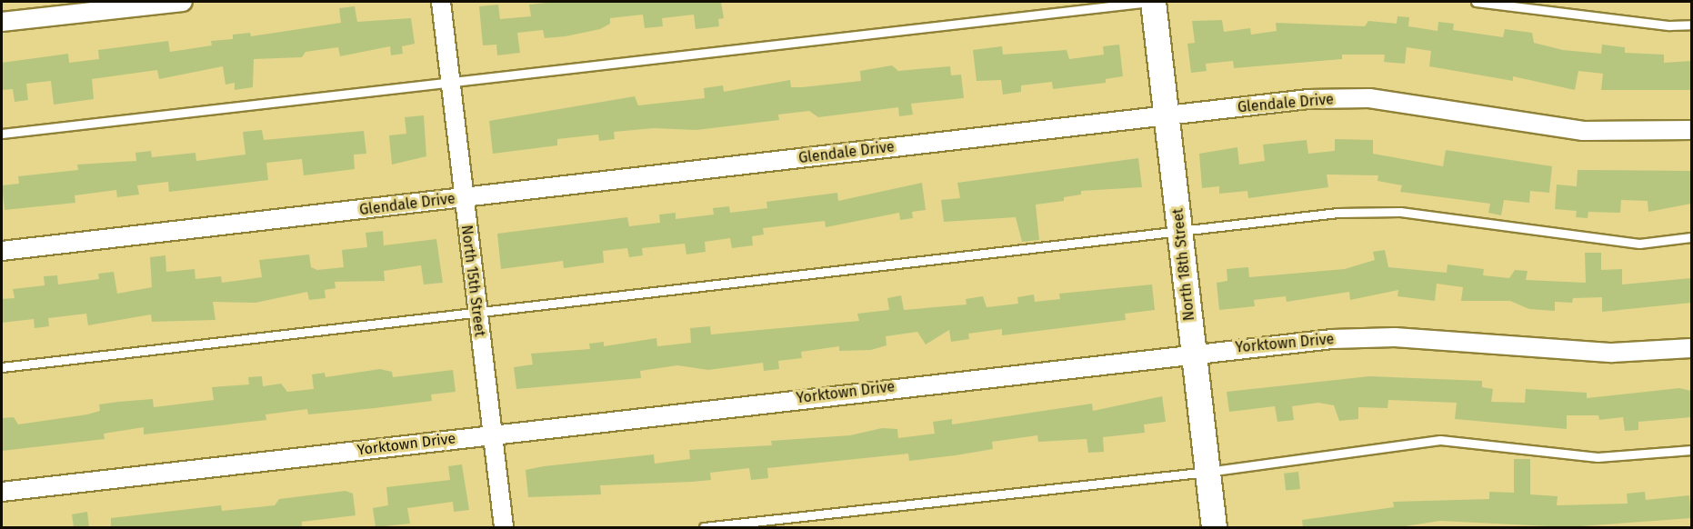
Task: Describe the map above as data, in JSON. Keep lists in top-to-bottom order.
{
  "streets": {
    "street": [
      "Glendale Drive",
      "North 18th Street",
      "North 15th Street",
      "Yorktown Drive"
    ]
  },
  "crossings": [
    ["Glendale Drive", "North 18th Street"],
    ["Glendale Drive", "North 15th Street"],
    ["North 18th Street", "Yorktown Drive"],
    ["North 15th Street", "Yorktown Drive"]
  ]
}
